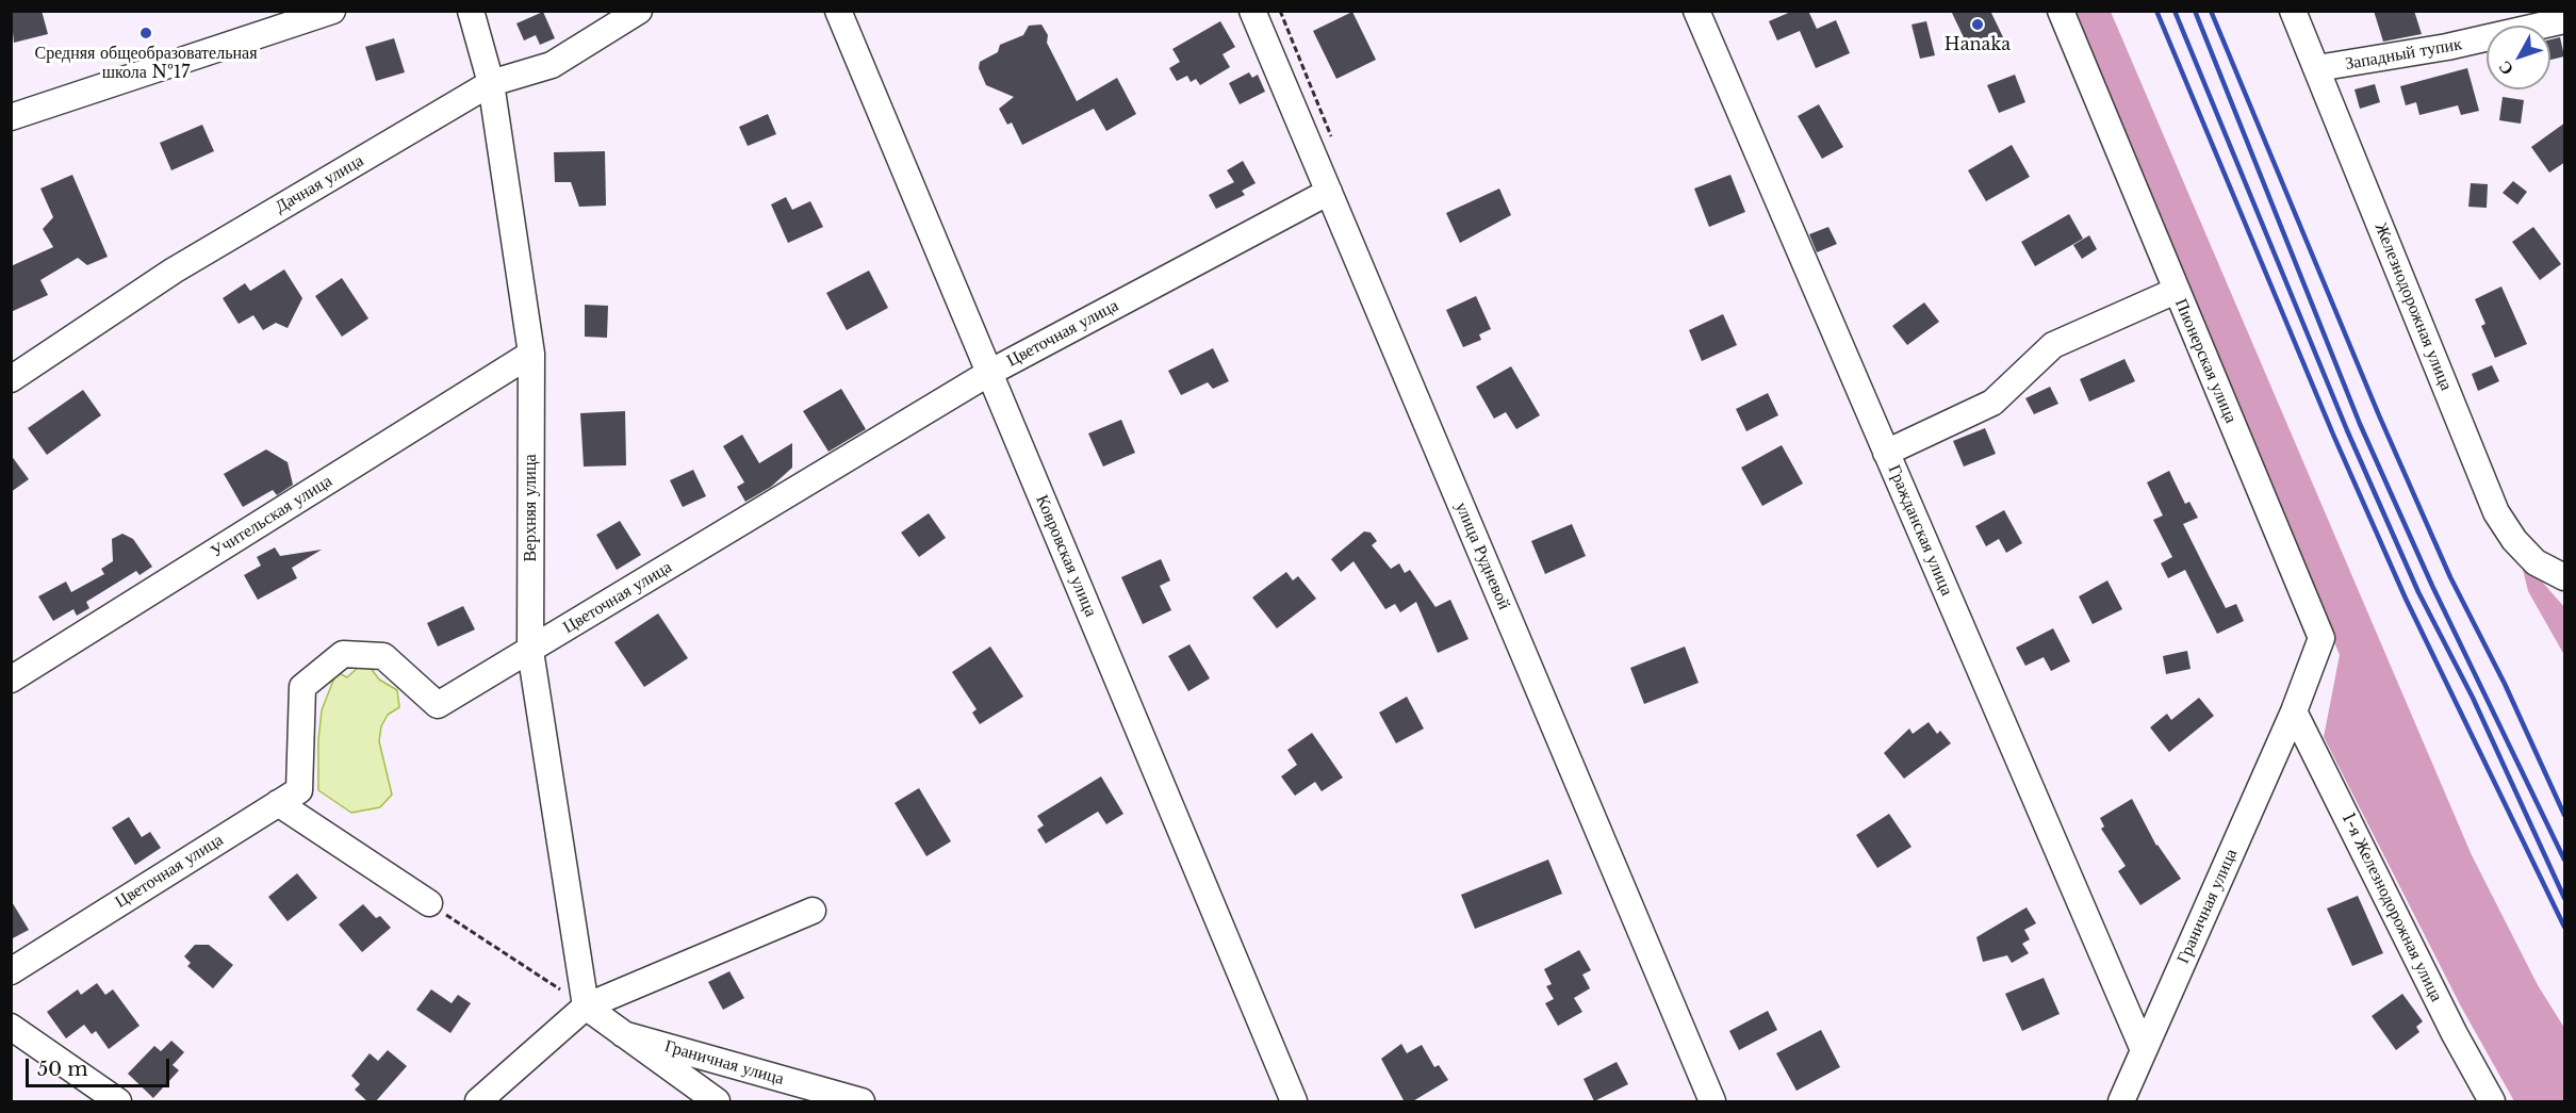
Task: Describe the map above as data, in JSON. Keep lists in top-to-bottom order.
{
  "streets": {
    "street": [
      "Западный тупик",
      "Дачная улица",
      "Железнодорожная улица",
      "Цветочная улица",
      "Пионерская улица",
      "Верхняя улица",
      "Учительская улица",
      "Гражданская улица",
      "Ковровская улица",
      "улица Рудневой",
      "Граничная улица",
      "1-я Железнодорожная улица"
    ]
  },
  "crossings": [
    ["Западный тупик", "Железнодорожная улица"],
    ["Дачная улица", "Верхняя улица"],
    ["Цветочная улица", "Верхняя улица"],
    ["Цветочная улица", "Ковровская улица"],
    ["Цветочная улица", "улица Рудневой"],
    ["Пионерская улица", "Граничная улица"],
    ["Пионерская улица", "1-я Железнодорожная улица"],
    ["Верхняя улица", "Учительская улица"],
    ["Гражданская улица", "Граничная улица"],
    ["Граничная улица", "1-я Железнодорожная улица"]
  ],
  "places": ["Hanaka", "Средняя общеобразовательная школа №17"],
  "scale_bar": "50 m",
  "north": "bottom left"
}
